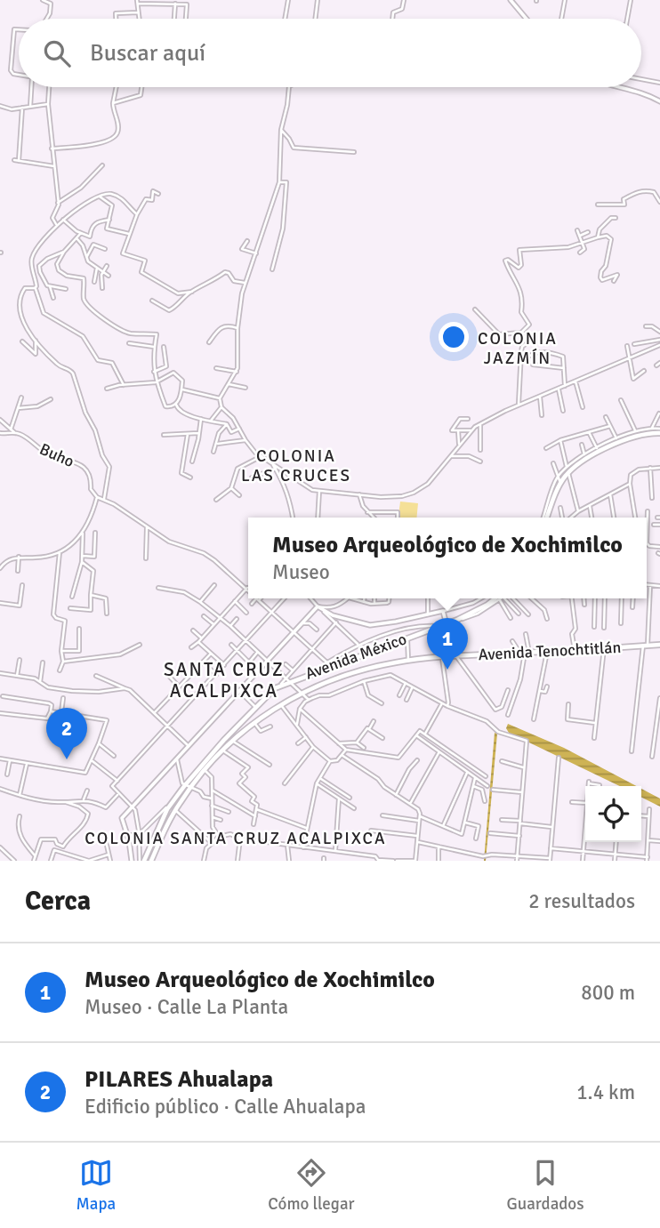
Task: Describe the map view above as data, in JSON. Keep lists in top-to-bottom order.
{
  "streets": {
    "main road": ["Avenida Tenochtitlán", "Avenida México"],
    "street": ["Buho"]
  },
  "districts": [
    "COLONIA JAZMÍN",
    "COLONIA LAS CRUCES",
    "SANTA CRUZ ACALPIXCA",
    "COLONIA SANTA CRUZ ACALPIXCA"
  ],
  "page": {
    "search": "Buscar aquí",
    "popup": ["Museo Arqueológico de Xochimilco", "Museo"],
    "pins": ["1", "2"],
    "heading": ["Cerca", "2 resultados"],
    "list": [
      {
        "mark": "1",
        "name": "Museo Arqueológico de Xochimilco",
        "note": "Museo · Calle La Planta",
        "value": "800 m"
      },
      {
        "mark": "2",
        "name": "PILARES Ahualapa",
        "note": "Edificio público · Calle Ahualapa",
        "value": "1.4 km"
      }
    ],
    "nav": ["Mapa", "Cómo llegar", "Guardados"]
  }
}
